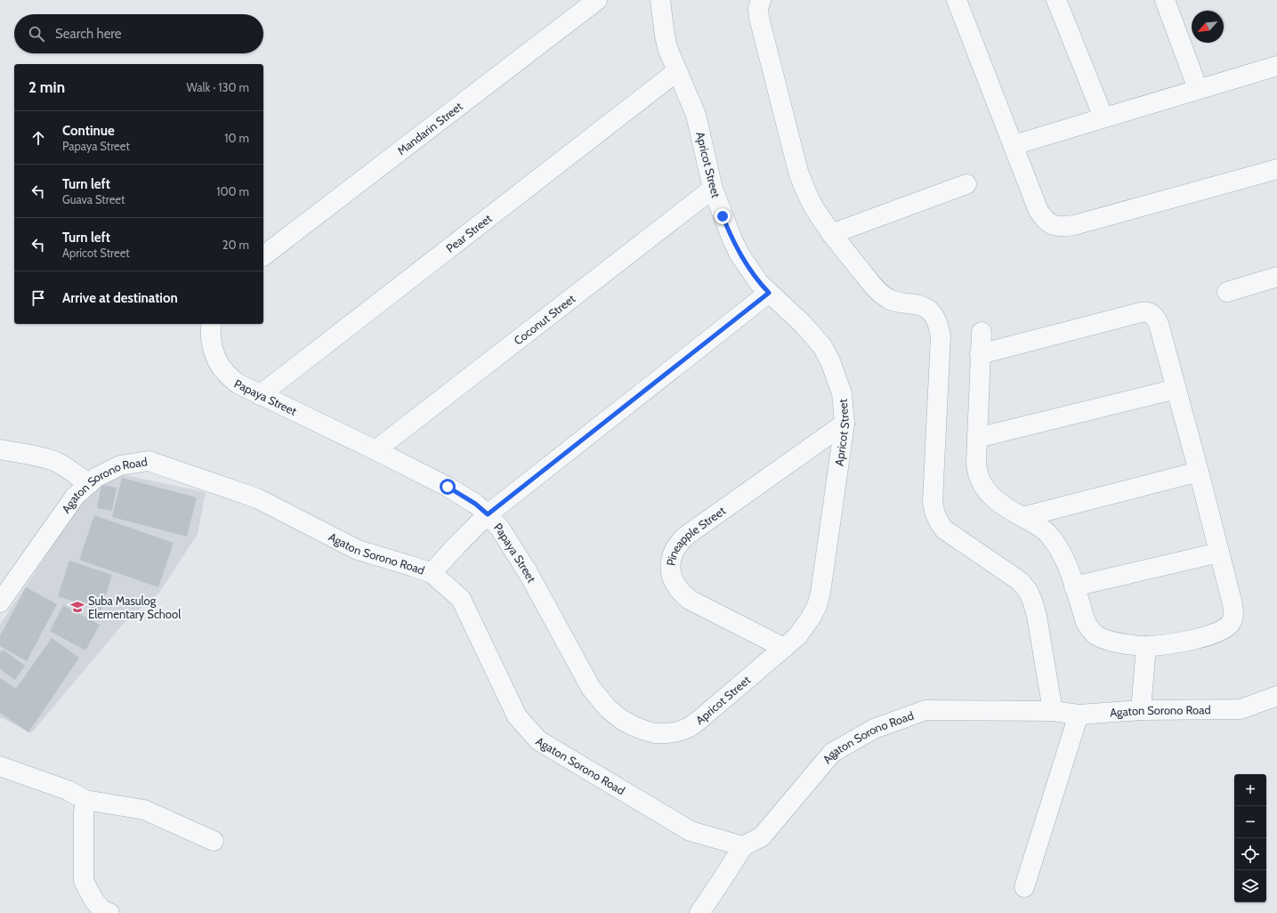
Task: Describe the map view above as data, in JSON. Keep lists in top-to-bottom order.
{
  "streets": {
    "street": [
      "Mandarin Street",
      "Apricot Street",
      "Pear Street",
      "Coconut Street",
      "Papaya Street",
      "Agaton Sorono Road",
      "Pineapple Street"
    ]
  },
  "crossings": [
    ["Apricot Street", "Pear Street"],
    ["Apricot Street", "Coconut Street"],
    ["Apricot Street", "Papaya Street"],
    ["Apricot Street", "Pineapple Street"],
    ["Pear Street", "Papaya Street"],
    ["Coconut Street", "Papaya Street"]
  ],
  "places": {
    "school or university": ["Suba Masulog Elementary School"]
  },
  "north": "bottom left",
  "page": {
    "search": "Search here",
    "heading": ["2 min", "Walk · 130 m"],
    "list": [
      ["Continue", "Papaya Street", "10 m"],
      ["Turn left", "Guava Street", "100 m"],
      ["Turn left", "Apricot Street", "20 m"],
      "Arrive at destination"
    ],
    "map_buttons": ["+", "−"]
  }
}
